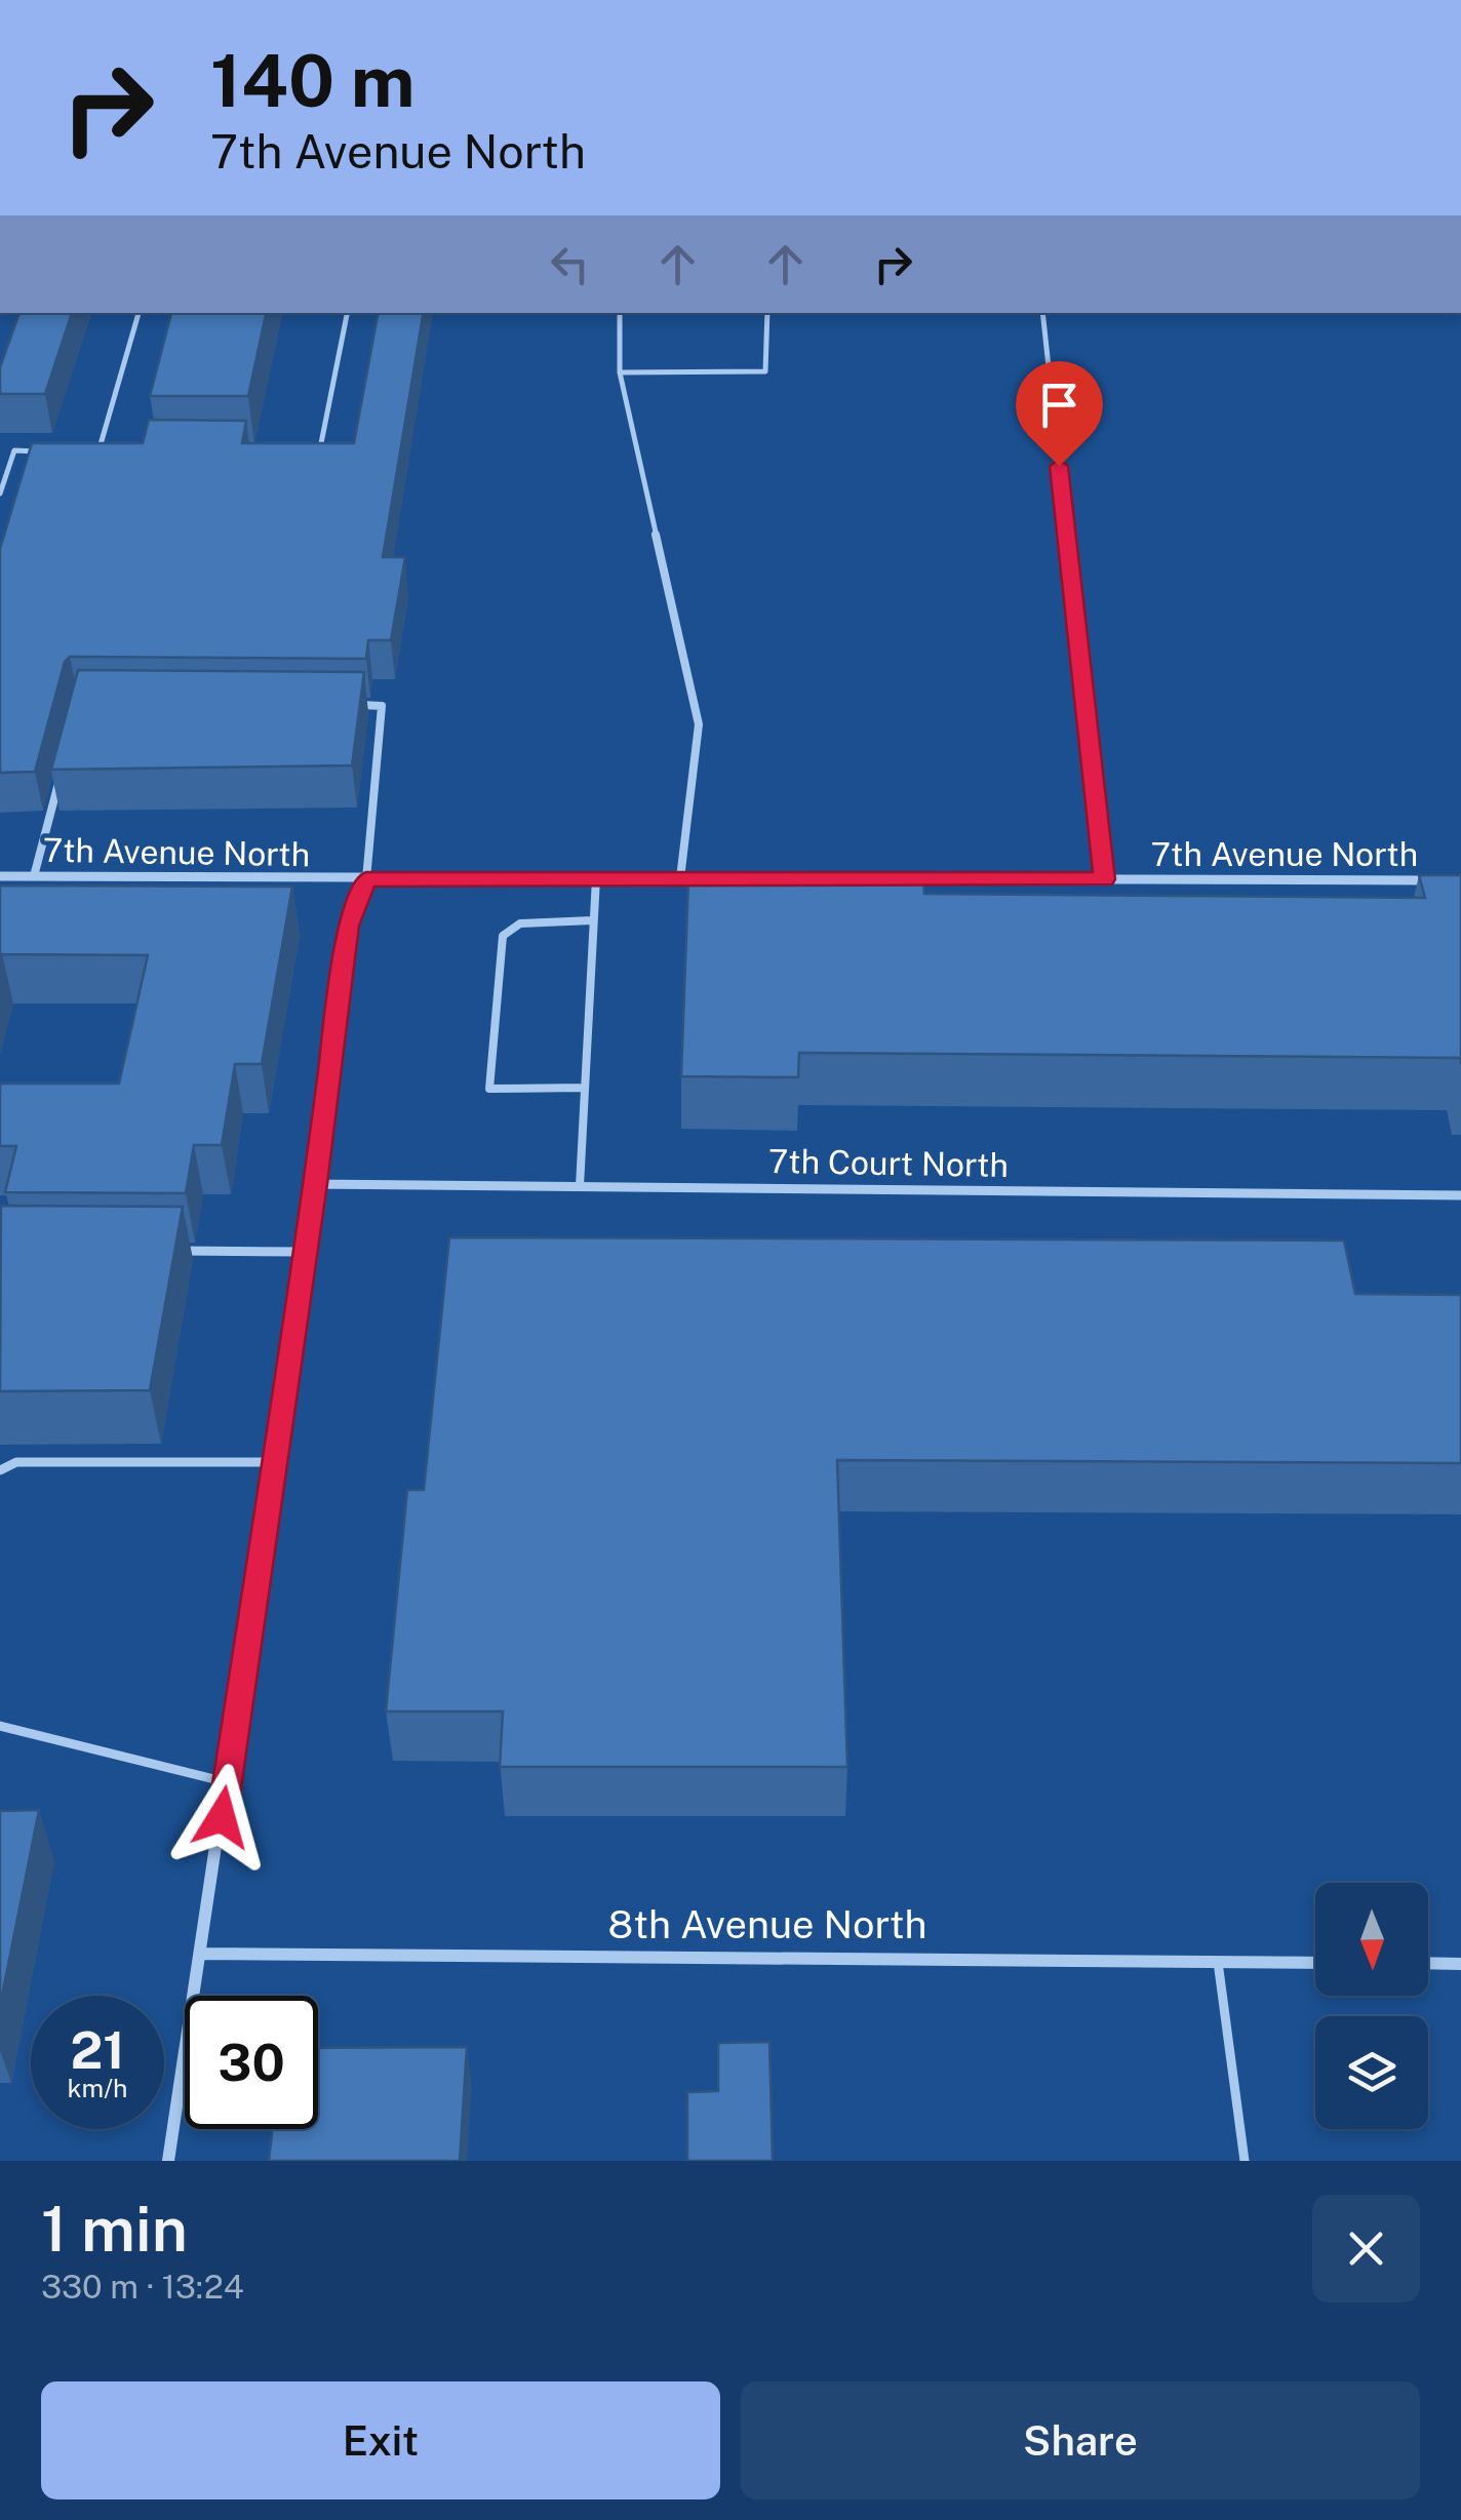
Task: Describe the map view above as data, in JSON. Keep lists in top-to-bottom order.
{
  "streets": {
    "street": ["7th Avenue North", "7th Court North", "8th Avenue North"]
  },
  "north": "bottom",
  "page": {
    "turn": ["140 m", "7th Avenue North"],
    "speed": "21 km/h",
    "limit": "30",
    "heading": ["1 min", "330 m · 13:24"],
    "buttons": ["Exit", "Share"]
  }
}
